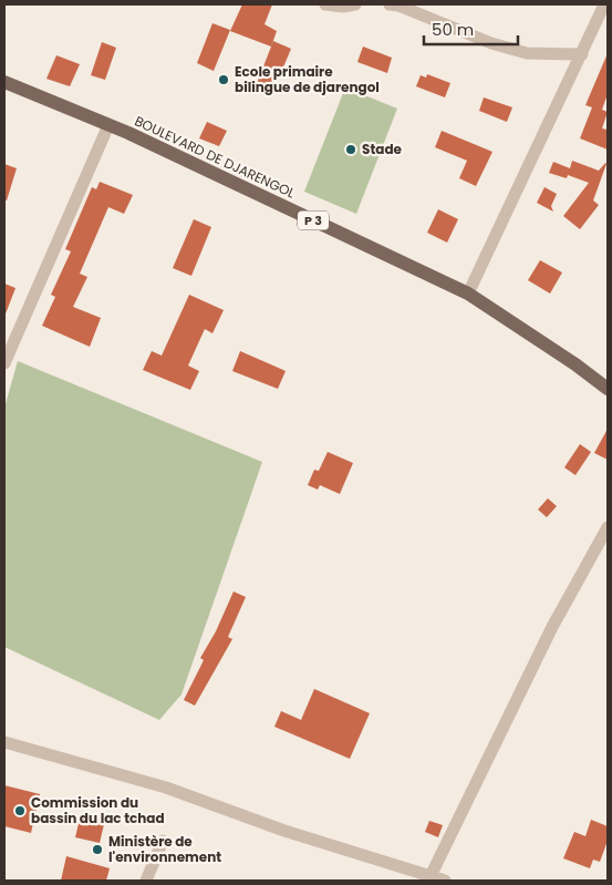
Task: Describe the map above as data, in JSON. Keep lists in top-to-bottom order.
{
  "streets": {
    "main road": ["BOULEVARD DE DJARENGOL", "P 3"]
  },
  "places": [
    "Ecole primaire bilingue de djarengol",
    "Stade",
    "Commission du bassin du lac tchad",
    "Ministère de l'environnement"
  ],
  "scale_bar": "50 m"
}
